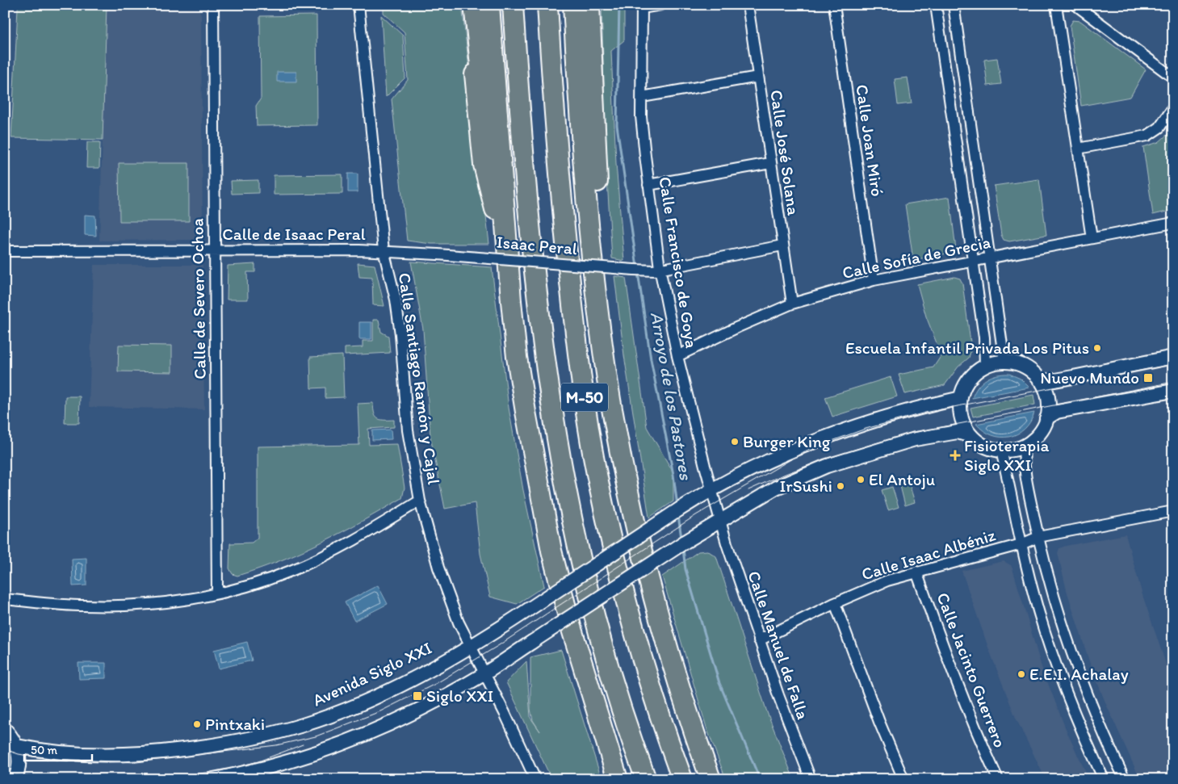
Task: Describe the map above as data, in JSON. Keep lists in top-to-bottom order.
{
  "streets": {
    "highway": ["M-50"],
    "street": [
      "Calle Joan Miró",
      "Calle José Solana",
      "Calle de Isaac Peral",
      "Isaac Peral",
      "Calle Sofía de Grecia",
      "Calle Francisco de Goya",
      "Calle de Severo Ochoa",
      "Calle Santiago Ramón y Cajal",
      "Calle Isaac Albéniz",
      "Calle Manuel de Falla",
      "Calle Jacinto Guerrero",
      "Avenida Siglo XXI"
    ]
  },
  "crossings": [
    ["Calle Joan Miró", "Calle Sofía de Grecia"],
    ["Calle José Solana", "Isaac Peral"],
    ["Calle José Solana", "Calle Sofía de Grecia"],
    ["Calle de Isaac Peral", "Isaac Peral"],
    ["Calle de Isaac Peral", "Calle de Severo Ochoa"],
    ["Calle de Isaac Peral", "Calle Santiago Ramón y Cajal"],
    ["Isaac Peral", "Calle Francisco de Goya"],
    ["Calle Sofía de Grecia", "Calle Francisco de Goya"],
    ["Calle Francisco de Goya", "Calle Manuel de Falla"],
    ["Calle Francisco de Goya", "Avenida Siglo XXI"],
    ["Calle Santiago Ramón y Cajal", "Avenida Siglo XXI"],
    ["Calle Isaac Albéniz", "Calle Manuel de Falla"],
    ["Calle Isaac Albéniz", "Calle Jacinto Guerrero"]
  ],
  "water": ["Arroyo de los Pastores"],
  "places": {
    "other": [
      "Escuela Infantil Privada Los Pitus",
      "Burger King",
      "El Antoju",
      "IrSushi",
      "E.E.I. Achalay",
      "Pintxaki"
    ],
    "transit": ["Nuevo Mundo", "Siglo XXI"],
    "health": ["Fisioterapia Siglo XXI"]
  },
  "scale_bar": "50 m"
}
